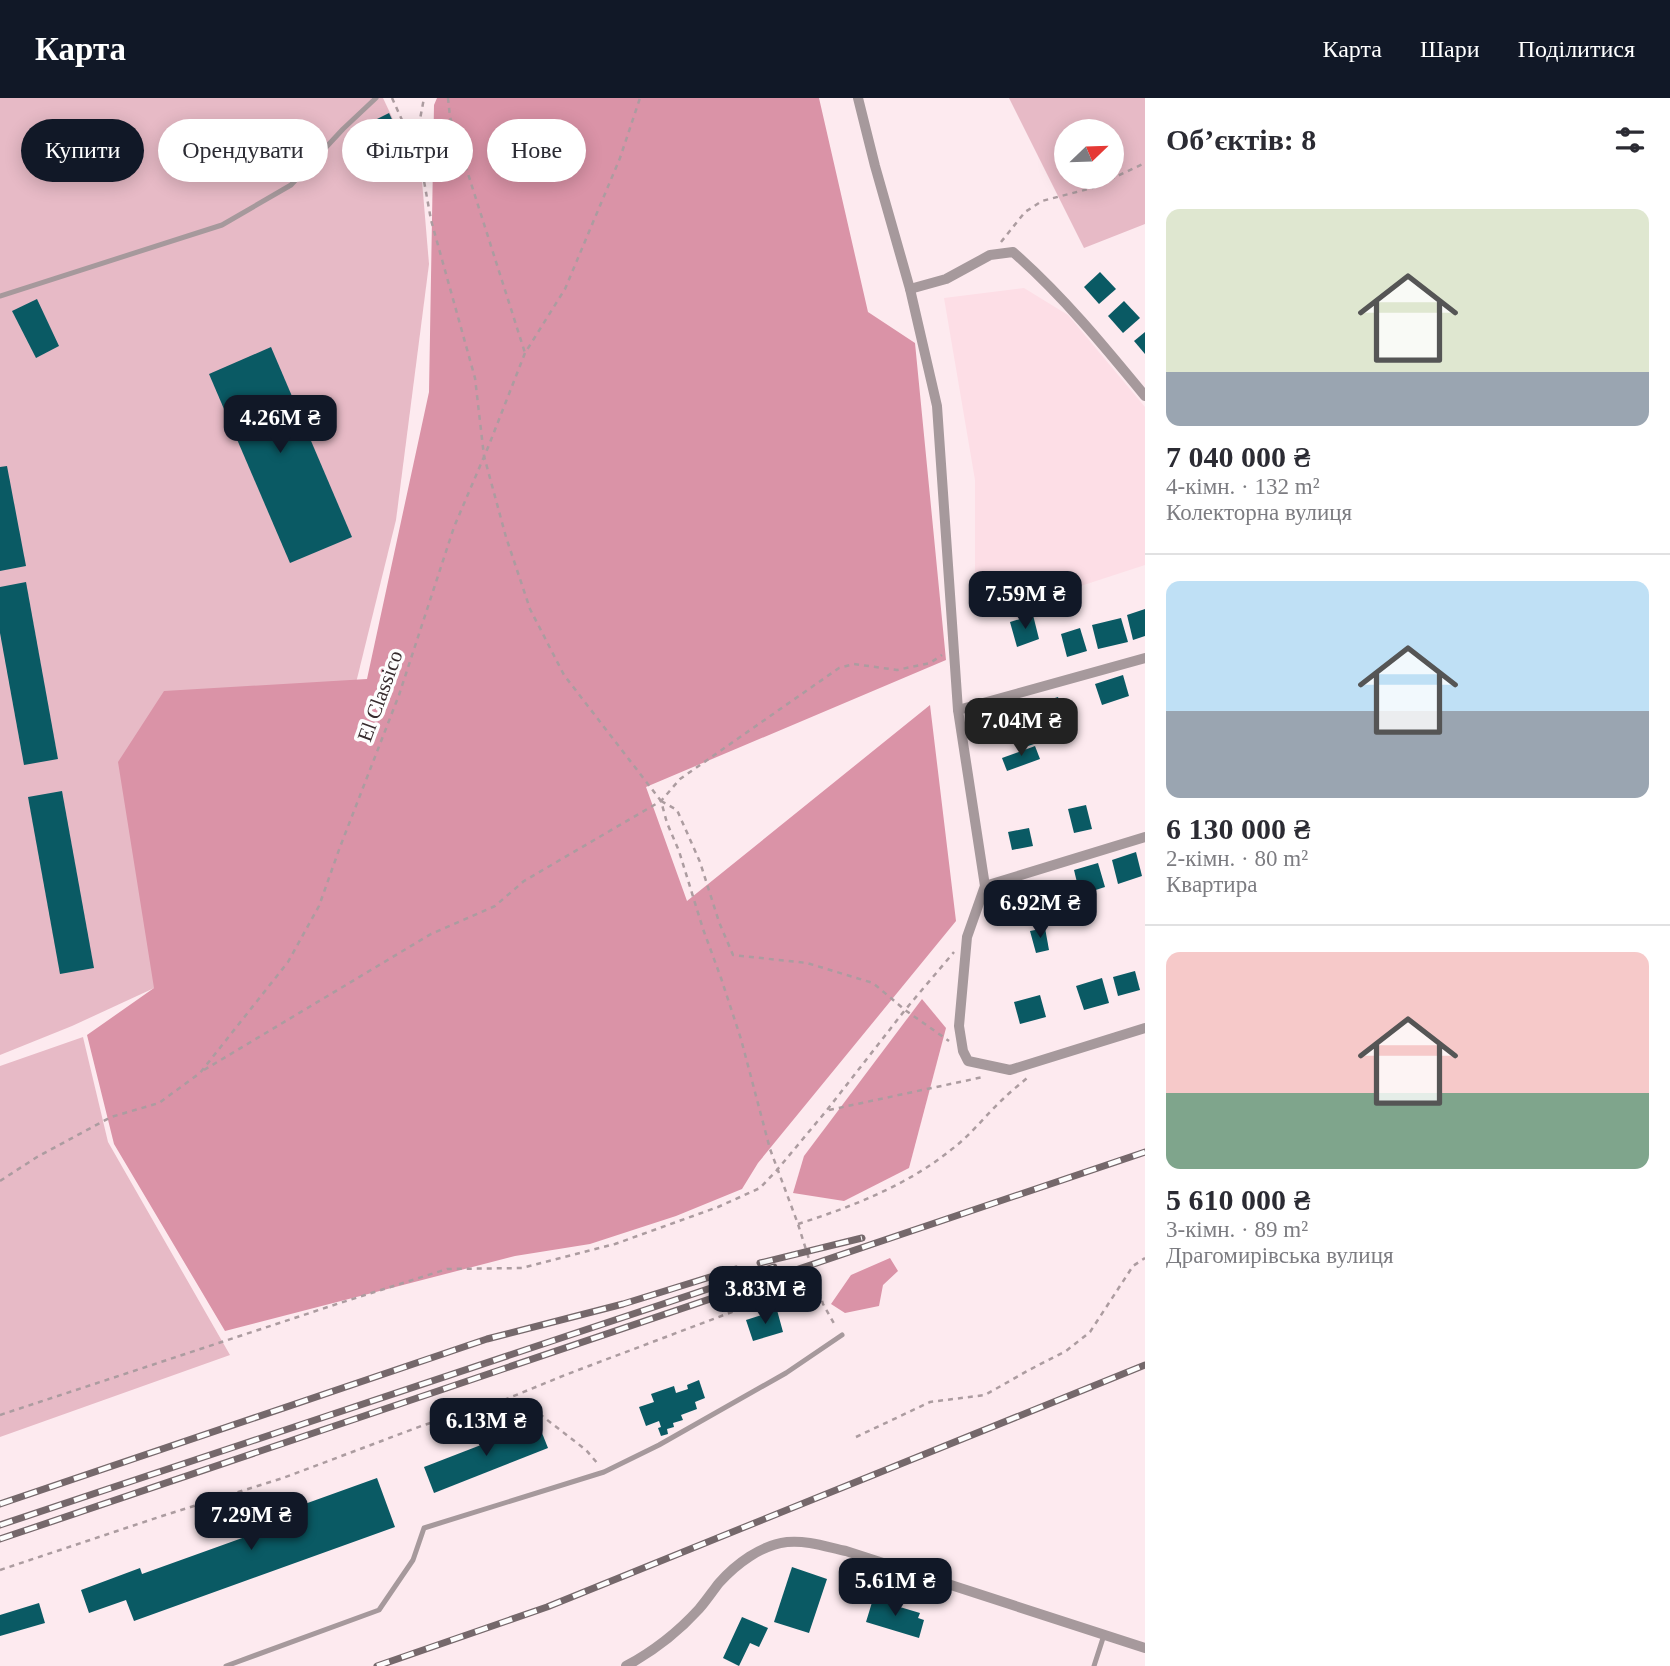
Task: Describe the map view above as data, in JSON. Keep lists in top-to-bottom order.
{
  "streets": {
    "path": ["El Classico"]
  },
  "north": "top right",
  "page": {
    "header": "Карта",
    "nav": ["Карта", "Шари", "Поділитися"],
    "heading": "Об’єктів: 8",
    "chip": [
      "Купити",
      "Орендувати",
      "Фільтри",
      "Нове"
    ],
    "list": [
      {
        "name": "7 040 000 ₴",
        "note": "4-кімн. · 132 m² · Колекторна вулиця"
      },
      {
        "name": "6 130 000 ₴",
        "note": "2-кімн. · 80 m² · Квартира"
      },
      {
        "name": "5 610 000 ₴",
        "note": "3-кімн. · 89 m² · Драгомирівська вулиця"
      }
    ],
    "price": [
      "4.26M ₴",
      "7.59M ₴",
      "7.04M ₴",
      "6.92M ₴",
      "3.83M ₴",
      "6.13M ₴",
      "7.29M ₴",
      "5.61M ₴"
    ]
  }
}
